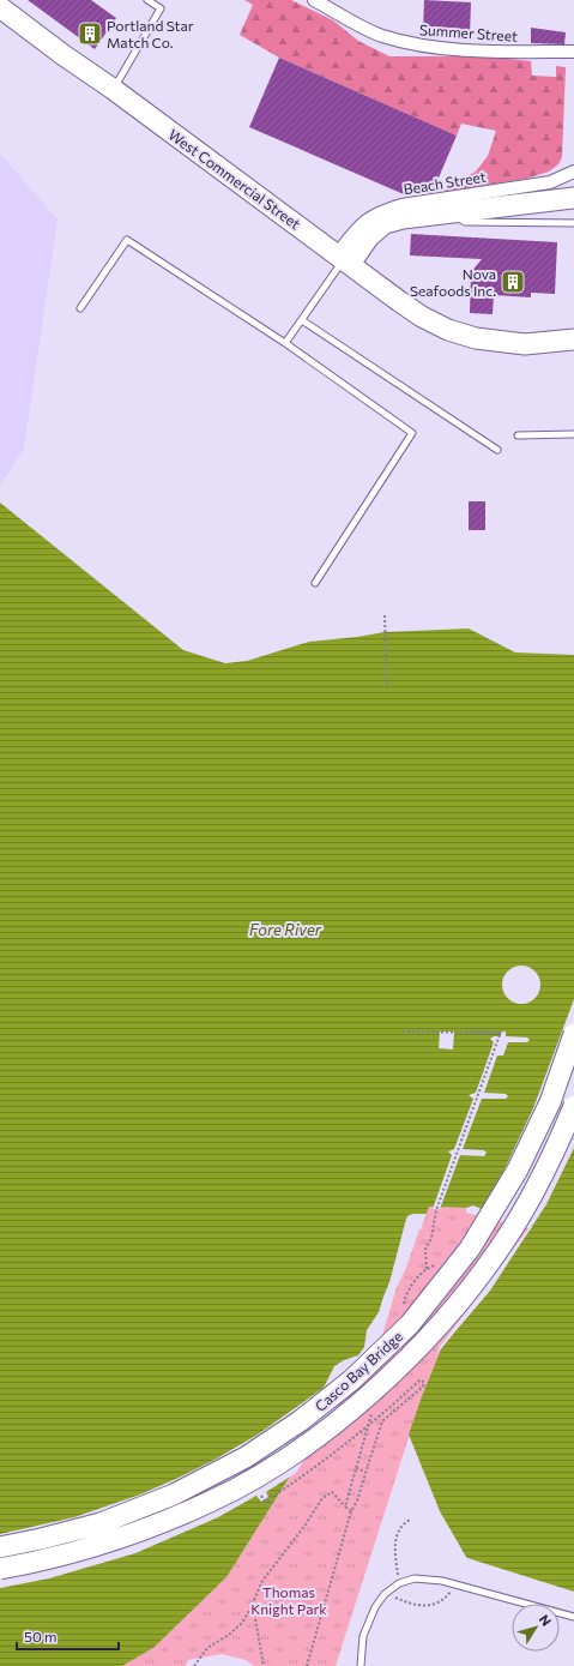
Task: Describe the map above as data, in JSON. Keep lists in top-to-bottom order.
{
  "streets": {
    "main road": ["West Commercial Street", "Casco Bay Bridge"],
    "street": ["Summer Street", "Beach Street"]
  },
  "crossings": [
    ["West Commercial Street", "Beach Street"]
  ],
  "water": ["Fore River"],
  "parks": ["Thomas Knight Park"],
  "places": {
    "building": ["Portland Star Match Co.", "Nova Seafoods Inc."]
  },
  "scale_bar": "50 m",
  "north": "top right"
}
